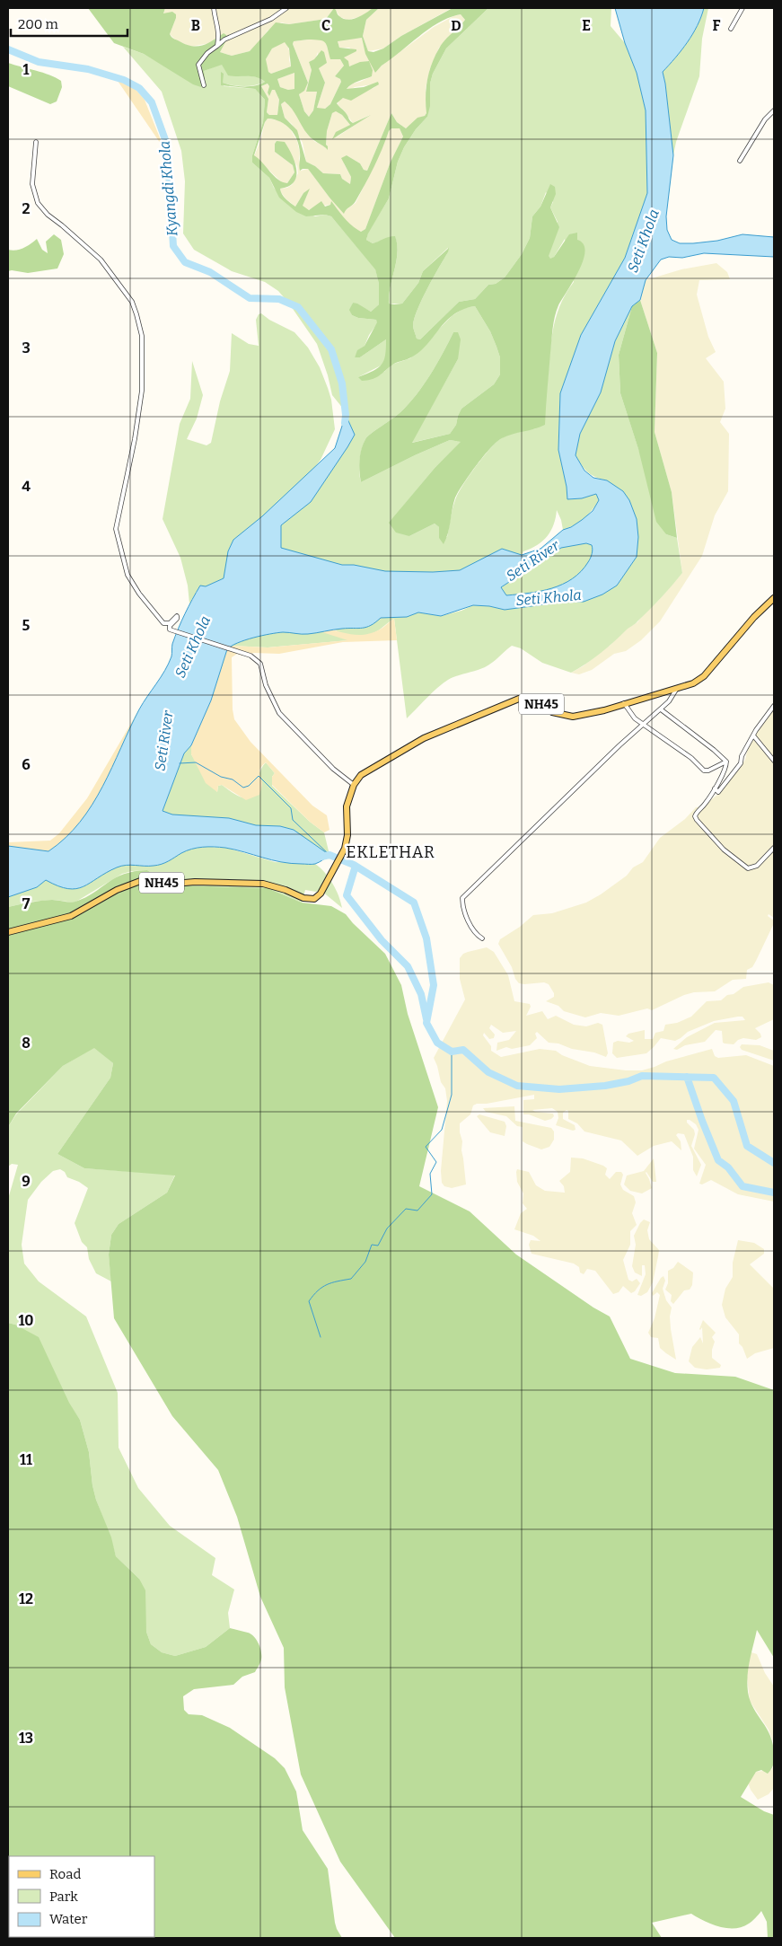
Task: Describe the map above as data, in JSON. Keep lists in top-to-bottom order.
{
  "streets": {
    "main road": ["NH45"]
  },
  "districts": ["EKLETHAR"],
  "water": ["Kyangdi Khola", "Seti Khola", "Seti River"],
  "legend": ["Road", "Park", "Water"],
  "scale_bar": "200 m",
  "grid": {
    "columns": [
      "B",
      "C",
      "D",
      "E",
      "F"
    ],
    "rows": [
      "1",
      "2",
      "3",
      "4",
      "5",
      "6",
      "7",
      "8",
      "9",
      "10",
      "11",
      "12",
      "13"
    ]
  }
}
